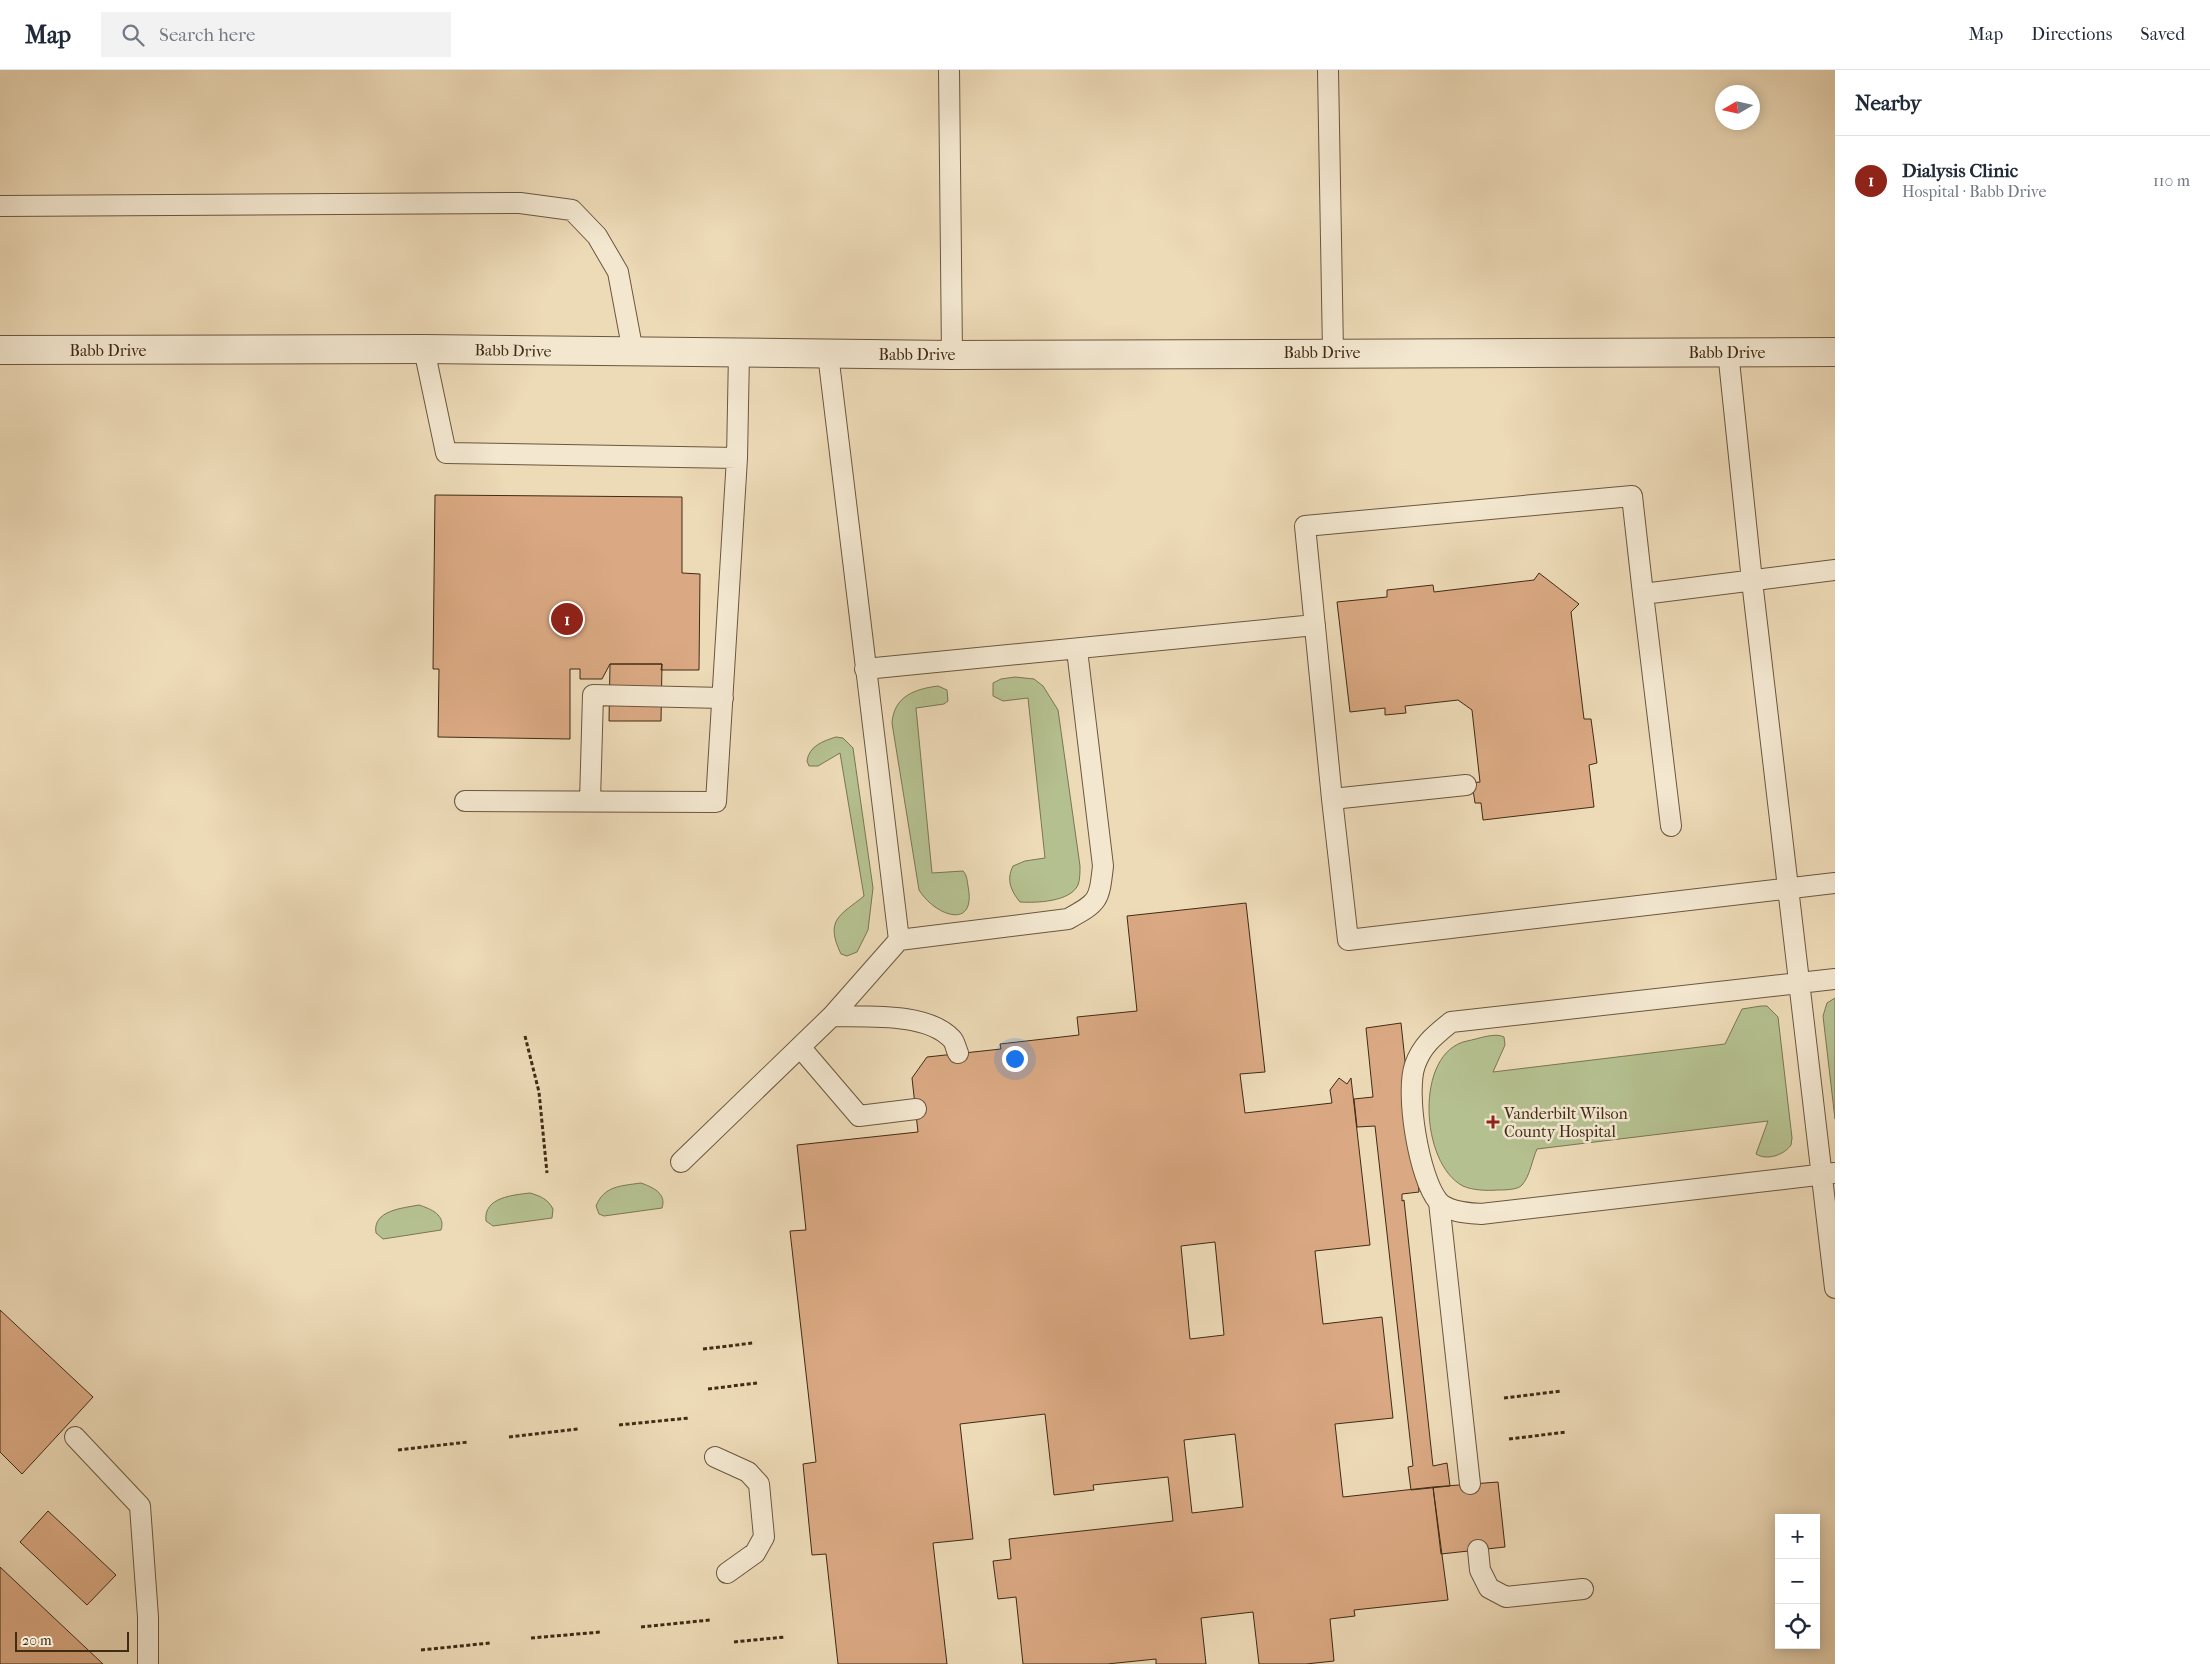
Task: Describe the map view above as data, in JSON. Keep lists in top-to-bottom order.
{
  "streets": {
    "street": ["Babb Drive"]
  },
  "places": {
    "health": ["Vanderbilt Wilson County Hospital"]
  },
  "scale_bar": "20 m",
  "north": "left",
  "page": {
    "header": "Map",
    "search": "Search here",
    "nav": ["Map", "Directions", "Saved"],
    "heading": "Nearby",
    "list": [
      {
        "mark": "1",
        "name": "Dialysis Clinic",
        "note": "Hospital · Babb Drive",
        "value": "110 m"
      }
    ],
    "pins": "1",
    "map_buttons": ["+", "−"],
    "scale": "20 m"
  }
}
